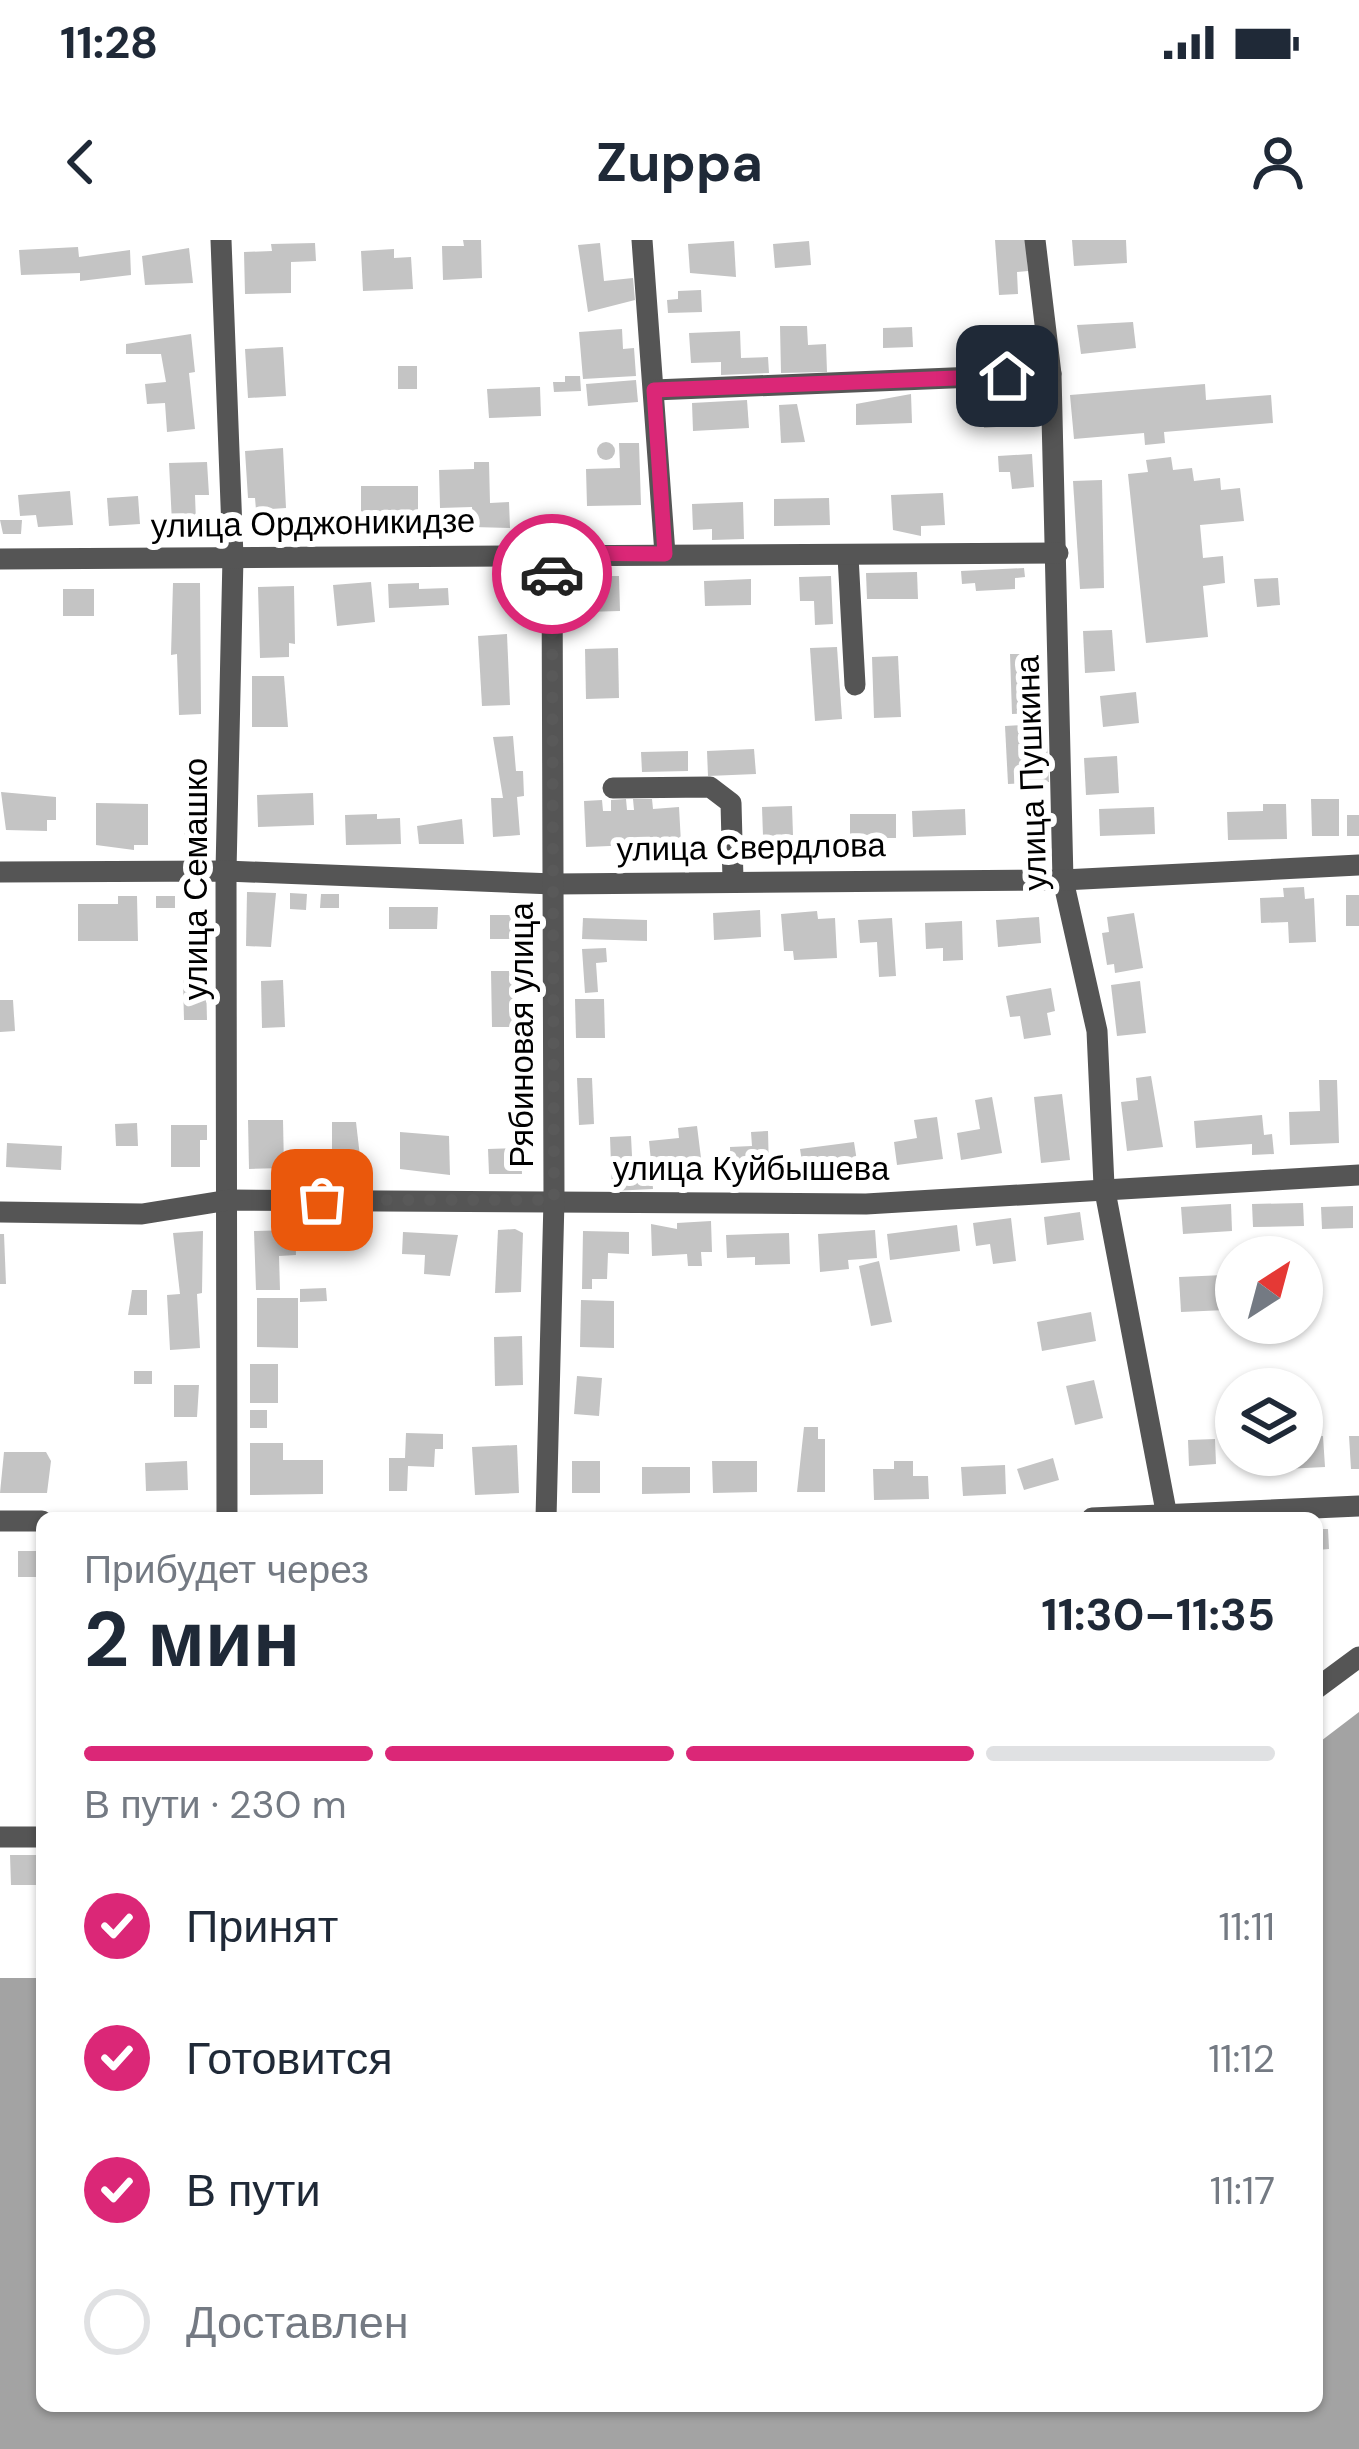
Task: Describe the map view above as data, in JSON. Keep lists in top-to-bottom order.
{
  "streets": {
    "street": [
      "улица Орджоникидзе",
      "улица Пушкина",
      "улица Свердлова",
      "улица Семашко",
      "Рябиновая улица",
      "улица Куйбышева"
    ]
  },
  "crossings": [
    ["улица Орджоникидзе", "улица Пушкина"],
    ["улица Орджоникидзе", "улица Семашко"],
    ["улица Орджоникидзе", "Рябиновая улица"],
    ["улица Пушкина", "улица Свердлова"],
    ["улица Пушкина", "улица Куйбышева"],
    ["улица Свердлова", "улица Семашко"],
    ["улица Свердлова", "Рябиновая улица"],
    ["улица Семашко", "улица Куйбышева"],
    ["Рябиновая улица", "улица Куйбышева"]
  ],
  "north": "top right",
  "page": {
    "status": "11:28",
    "header": "Zuppa",
    "heading": ["2 мин", "Прибудет через", "11:30–11:35"],
    "bar": "В пути · 230 m",
    "list": [
      ["Принят", "11:11"],
      ["Готовится", "11:12"],
      ["В пути", "11:17"],
      "Доставлен"
    ]
  }
}
